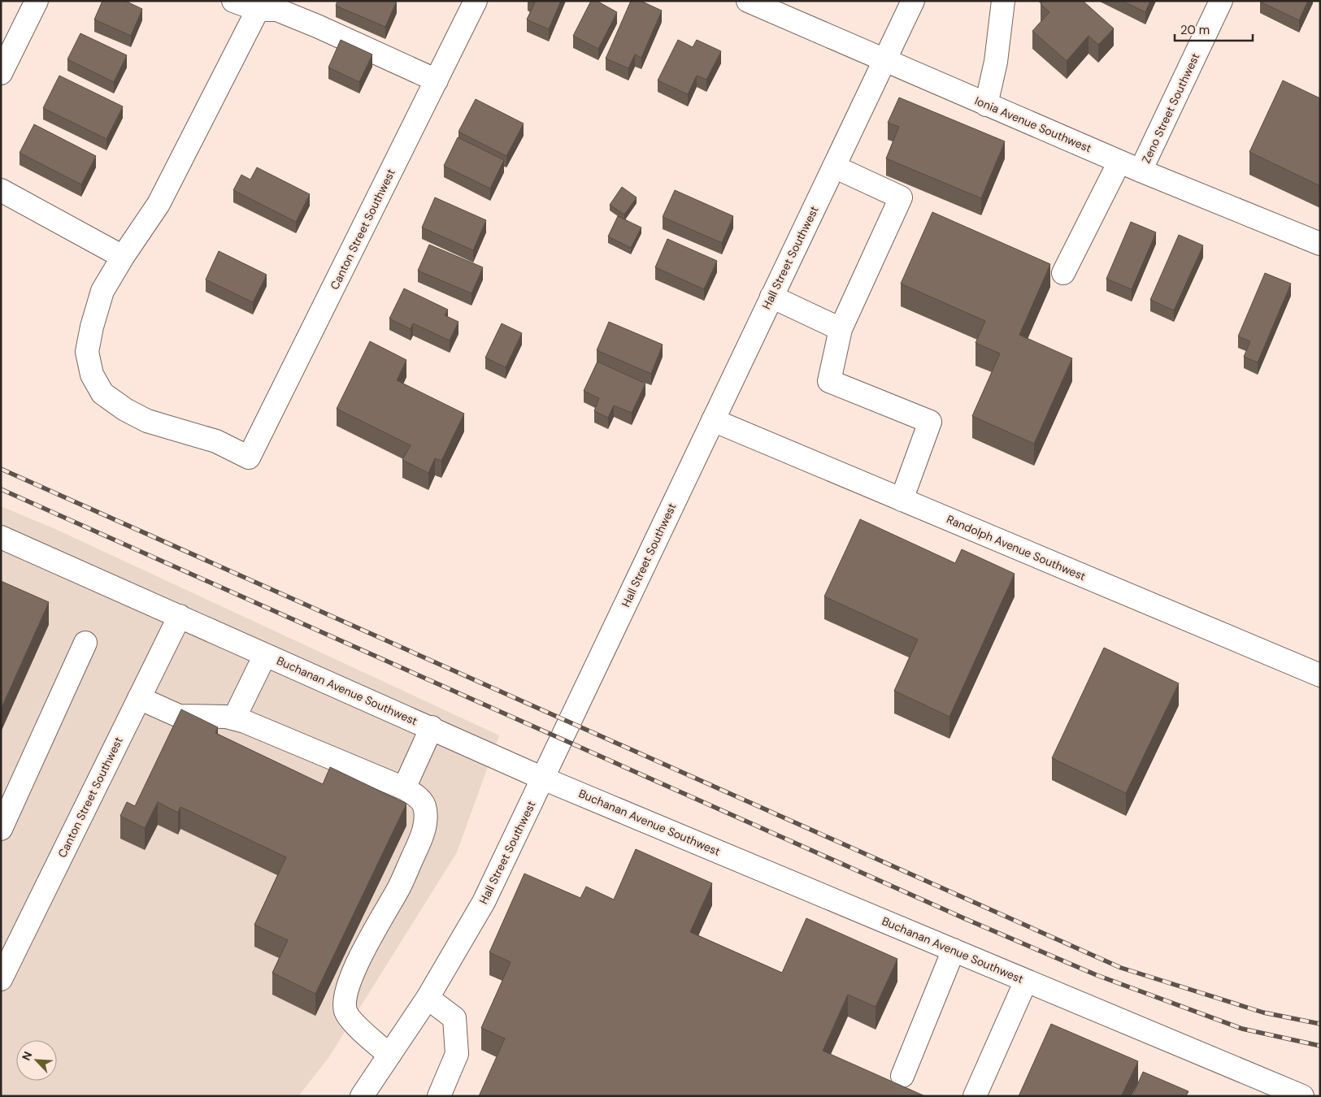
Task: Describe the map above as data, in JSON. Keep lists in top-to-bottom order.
{
  "streets": {
    "street": [
      "Zeno Street Southwest",
      "Ionia Avenue Southwest",
      "Canton Street Southwest",
      "Hall Street Southwest",
      "Randolph Avenue Southwest",
      "Buchanan Avenue Southwest"
    ]
  },
  "crossings": [
    ["Zeno Street Southwest", "Ionia Avenue Southwest"],
    ["Ionia Avenue Southwest", "Hall Street Southwest"],
    ["Canton Street Southwest", "Buchanan Avenue Southwest"],
    ["Hall Street Southwest", "Randolph Avenue Southwest"],
    ["Hall Street Southwest", "Buchanan Avenue Southwest"]
  ],
  "scale_bar": "20 m",
  "north": "top left"
}
